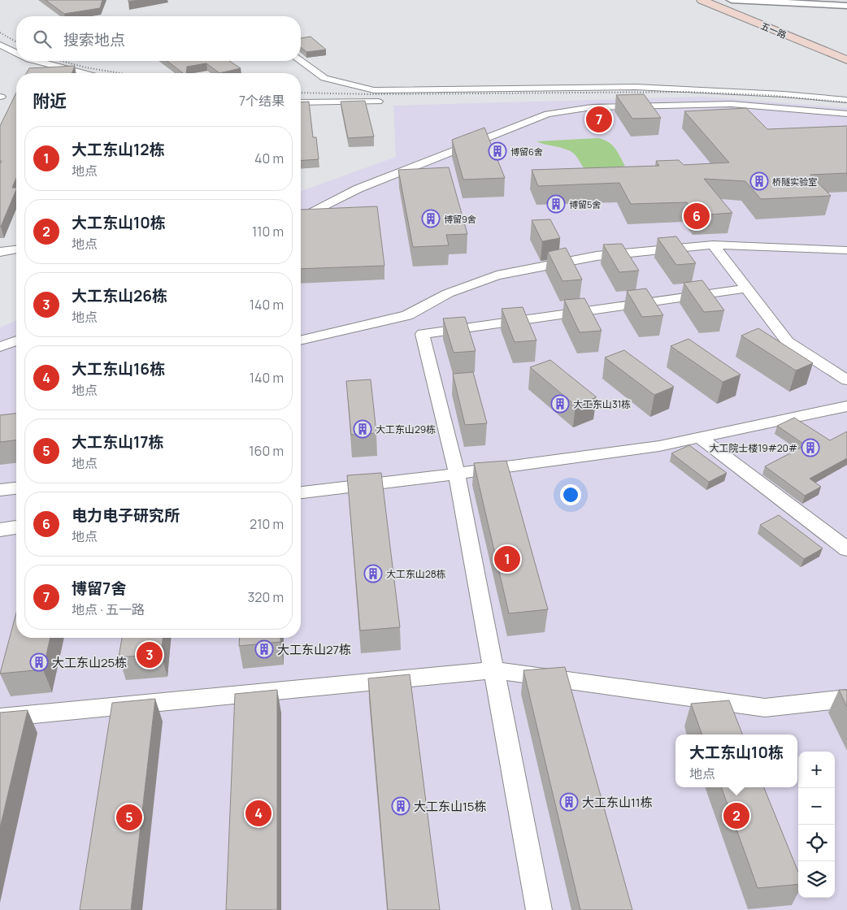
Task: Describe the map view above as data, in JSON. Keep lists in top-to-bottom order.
{
  "streets": {
    "main road": ["五一路"]
  },
  "places": {
    "building": [
      "博留6舍",
      "桥隧实验室",
      "博留5舍",
      "博留9舍",
      "大工东山31栋",
      "大工东山29栋",
      "大工院士楼19#20#",
      "大工东山28栋",
      "大工东山27栋",
      "大工东山25栋",
      "大工东山11栋",
      "大工东山15栋"
    ]
  },
  "page": {
    "search": "搜索地点",
    "heading": ["附近", "7个结果"],
    "pins": [
      "7",
      "6",
      "1",
      "3",
      "4",
      "2",
      "5"
    ],
    "list": [
      {
        "mark": "1",
        "name": "大工东山12栋",
        "note": "地点",
        "value": "40 m"
      },
      {
        "mark": "2",
        "name": "大工东山10栋",
        "note": "地点",
        "value": "110 m"
      },
      {
        "mark": "3",
        "name": "大工东山26栋",
        "note": "地点",
        "value": "140 m"
      },
      {
        "mark": "4",
        "name": "大工东山16栋",
        "note": "地点",
        "value": "140 m"
      },
      {
        "mark": "5",
        "name": "大工东山17栋",
        "note": "地点",
        "value": "160 m"
      },
      {
        "mark": "6",
        "name": "电力电子研究所",
        "note": "地点",
        "value": "210 m"
      },
      {
        "mark": "7",
        "name": "博留7舍",
        "note": "地点 · 五一路",
        "value": "320 m"
      }
    ],
    "popup": ["大工东山10栋", "地点"],
    "map_buttons": ["+", "−"]
  }
}
